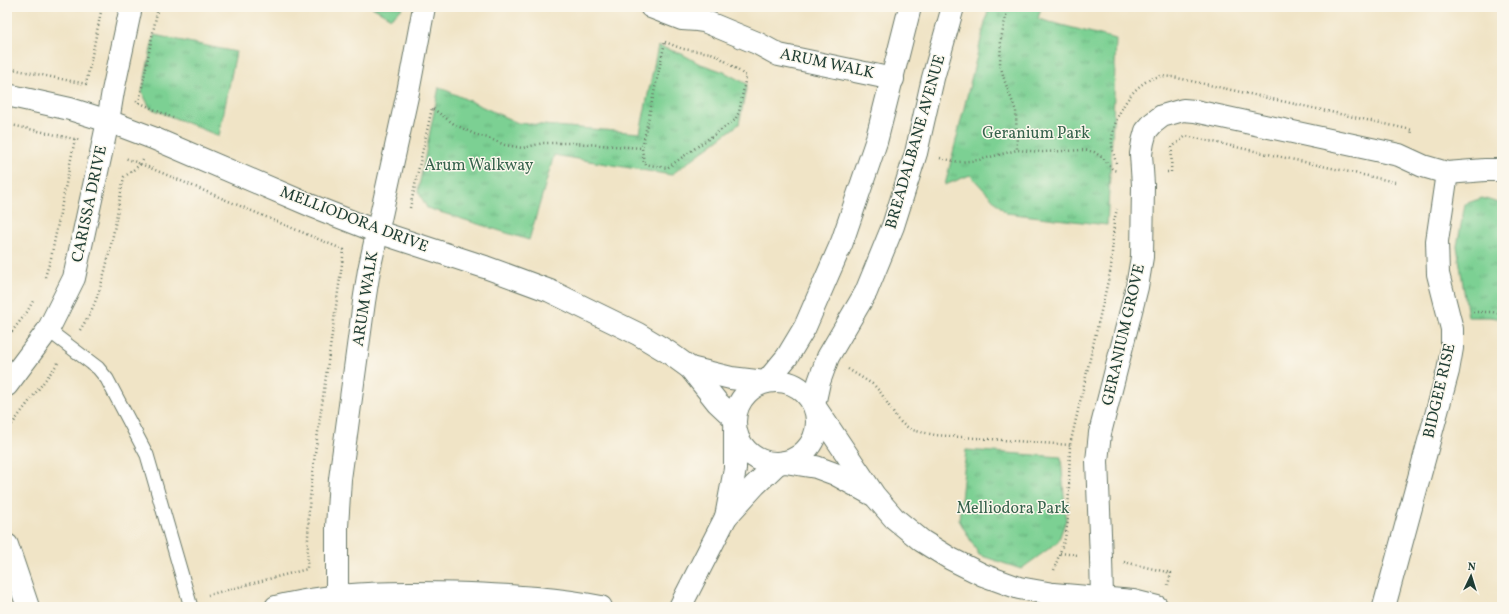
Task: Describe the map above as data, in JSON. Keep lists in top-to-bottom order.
{
  "streets": {
    "street": [
      "ARUM WALK",
      "BREADALBANE AVENUE",
      "CARISSA DRIVE",
      "MELLIODORA DRIVE",
      "GERANIUM GROVE",
      "BIDGEE RISE"
    ]
  },
  "crossings": [
    ["ARUM WALK", "MELLIODORA DRIVE"],
    ["BREADALBANE AVENUE", "MELLIODORA DRIVE"],
    ["CARISSA DRIVE", "MELLIODORA DRIVE"],
    ["GERANIUM GROVE", "BIDGEE RISE"]
  ],
  "parks": ["Geranium Park", "Arum Walkway", "Melliodora Park"],
  "north": "top"
}
